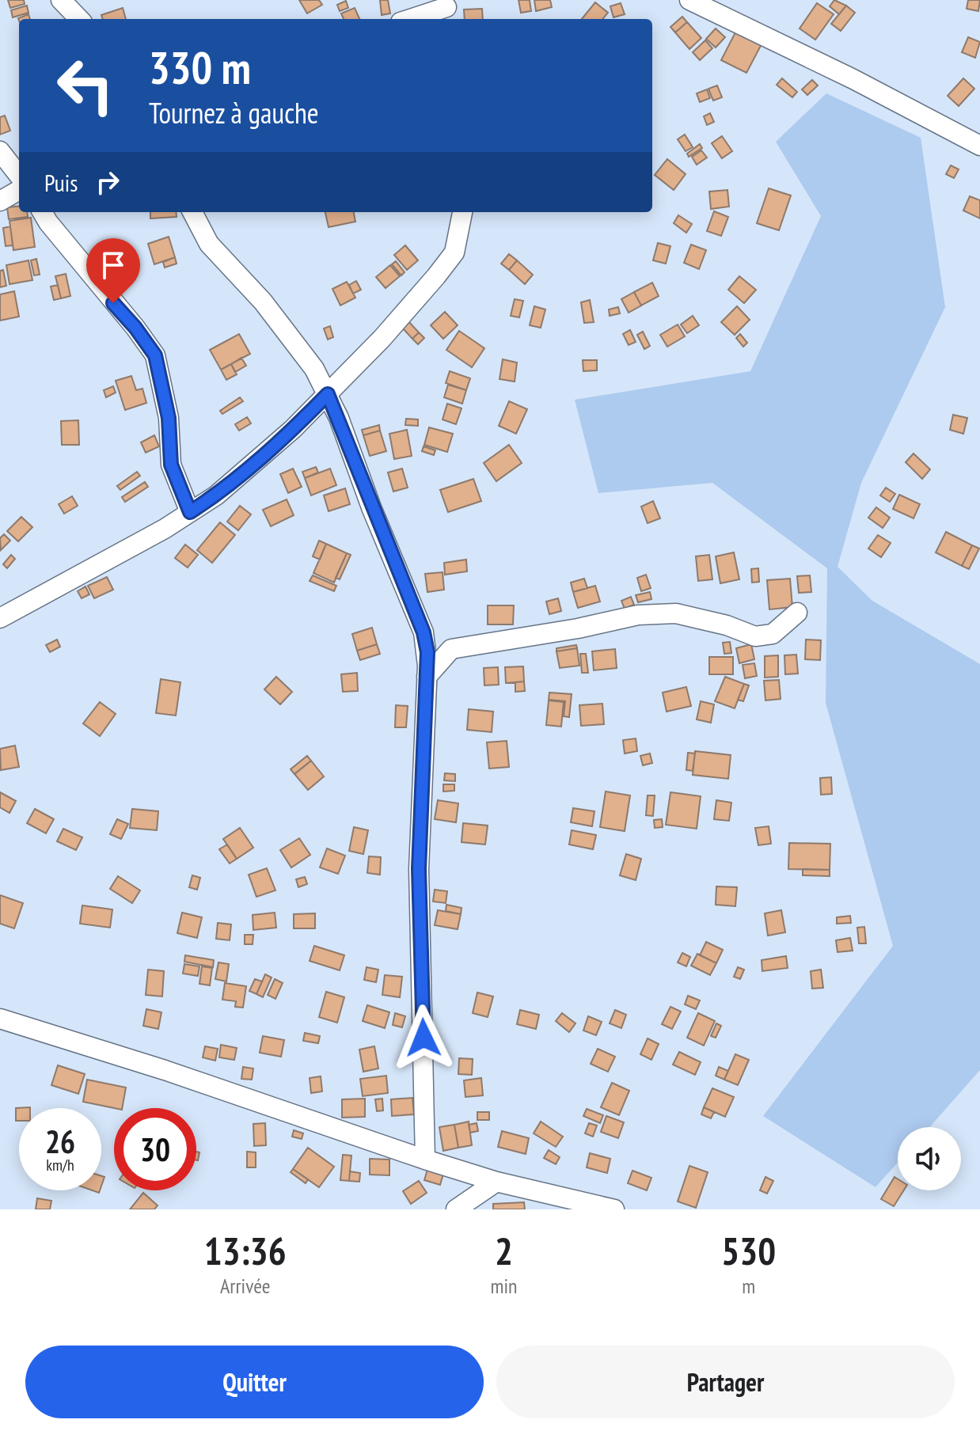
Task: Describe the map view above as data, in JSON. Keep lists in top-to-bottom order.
{
  "page": {
    "turn": ["330 m", "Tournez à gauche"],
    "then": "Puis",
    "speed": "26 km/h",
    "limit": "30",
    "eta": [
      "13:36",
      "Arrivée",
      "2",
      "min",
      "530",
      "m"
    ],
    "buttons": ["Quitter", "Partager"]
  }
}
